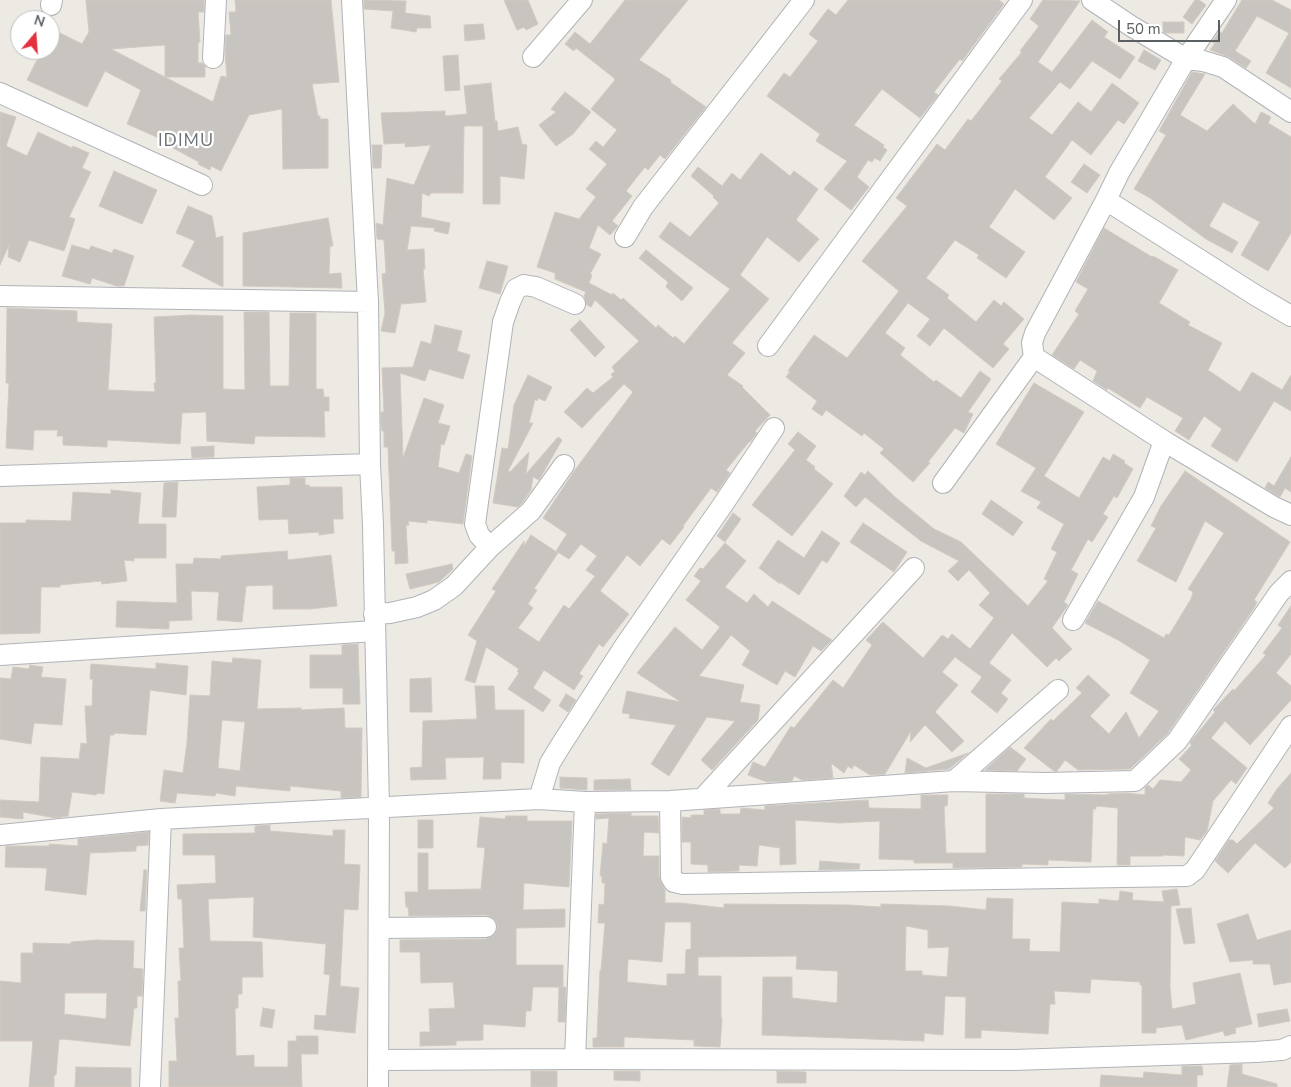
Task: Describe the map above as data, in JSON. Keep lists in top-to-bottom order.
{
  "districts": ["IDIMU"],
  "scale_bar": "50 m",
  "north": "top"
}
